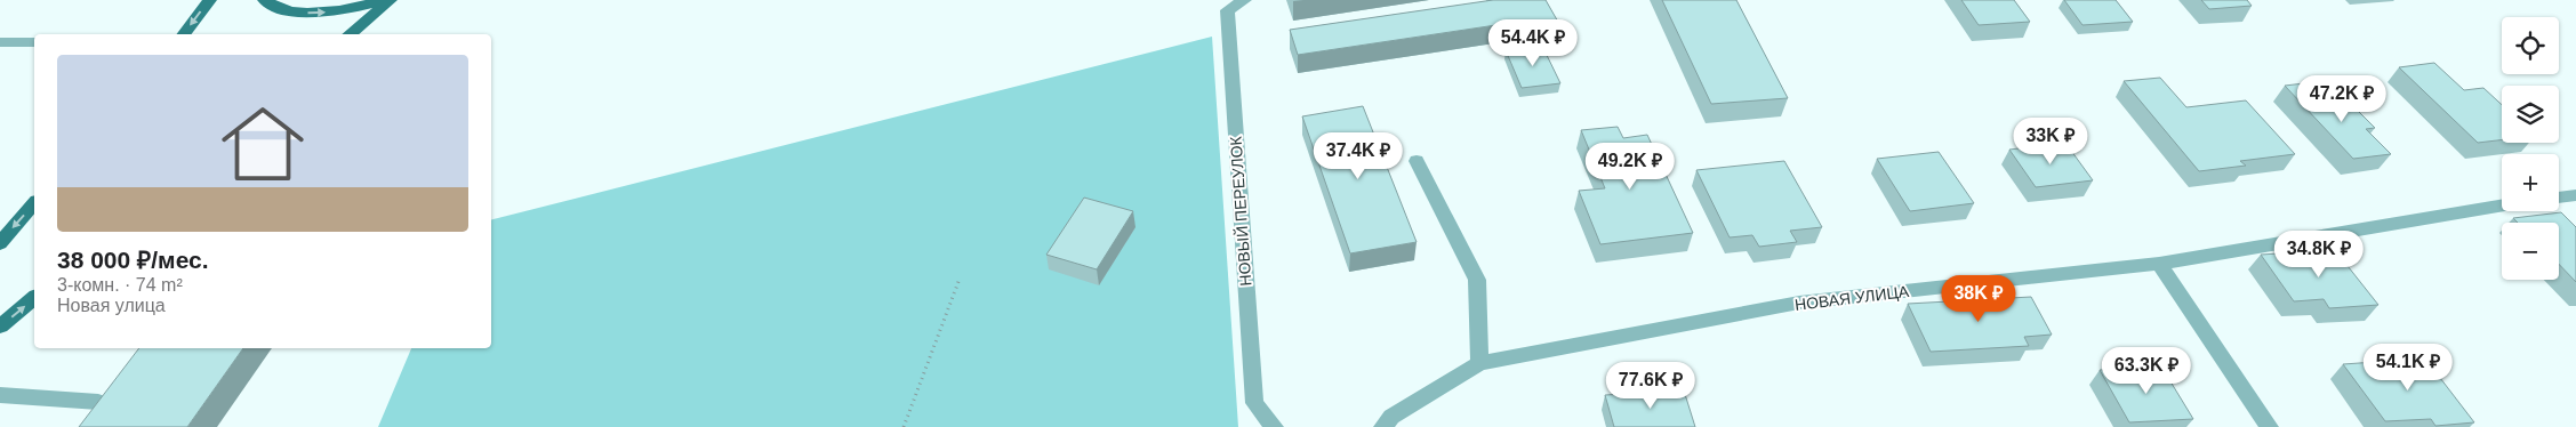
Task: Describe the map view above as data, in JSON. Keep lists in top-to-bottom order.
{
  "streets": {
    "street": ["НОВЫЙ ПЕРЕУЛОК", "НОВАЯ УЛИЦА"]
  },
  "page": {
    "map_buttons": ["+", "−"],
    "price": [
      "54.4K ₽",
      "47.2K ₽",
      "33K ₽",
      "37.4K ₽",
      "49.2K ₽",
      "34.8K ₽",
      "38K ₽",
      "54.1K ₽",
      "63.3K ₽",
      "77.6K ₽"
    ],
    "list": [
      {
        "name": "38 000 ₽/мес.",
        "note": "3-комн. · 74 m² · Новая улица"
      }
    ]
  }
}
